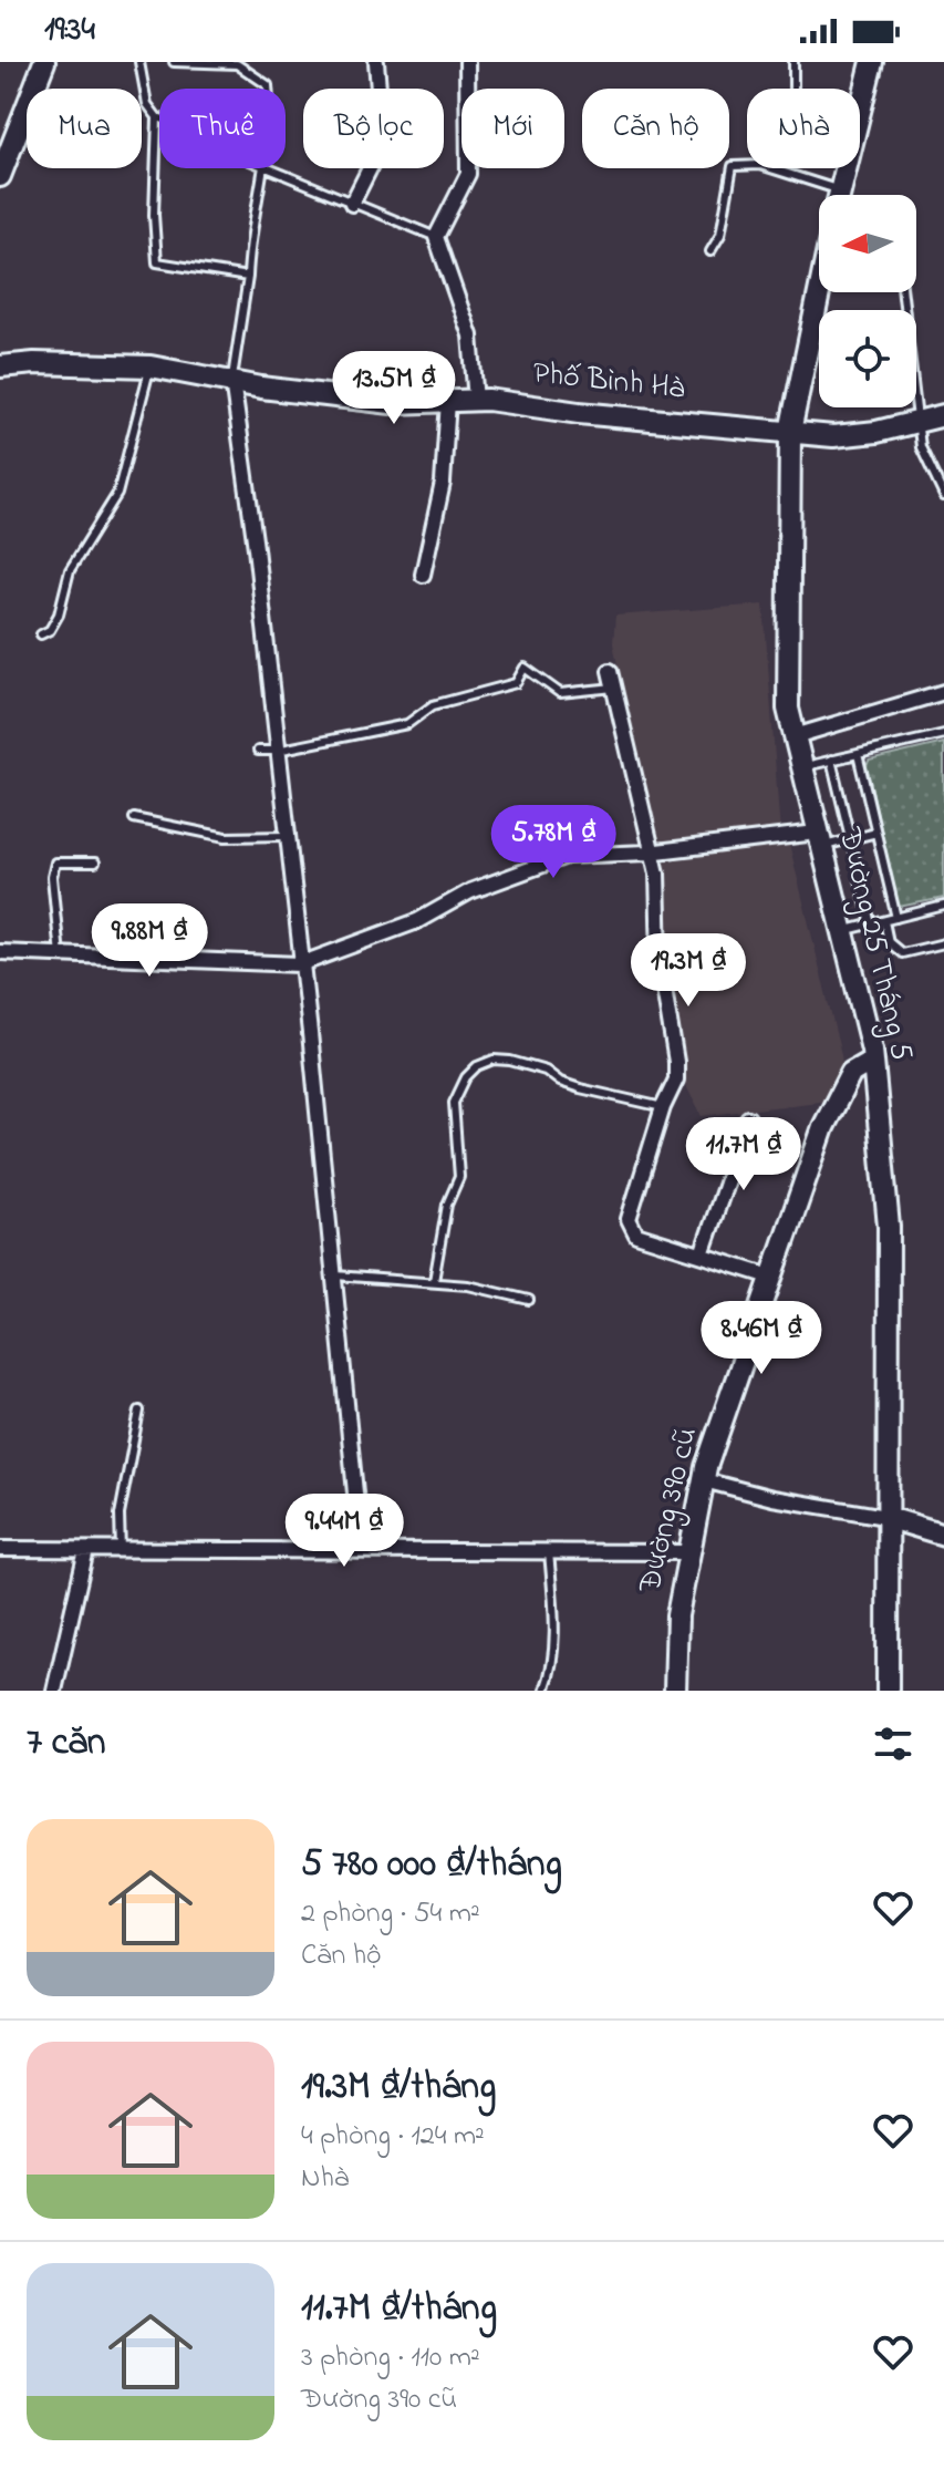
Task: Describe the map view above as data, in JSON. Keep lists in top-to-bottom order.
{
  "streets": {
    "main road": ["Phố Bình Hà", "Đường 25 Tháng 5", "Đường 390 cũ"]
  },
  "crossings": [
    ["Phố Bình Hà", "Đường 25 Tháng 5"],
    ["Đường 25 Tháng 5", "Đường 390 cũ"]
  ],
  "north": "left",
  "page": {
    "status": "19:34",
    "chip": [
      "Mua",
      "Thuê",
      "Bộ lọc",
      "Mới",
      "Căn hộ",
      "Nhà"
    ],
    "price": [
      "13.5M ₫",
      "5.78M ₫",
      "9.88M ₫",
      "19.3M ₫",
      "11.7M ₫",
      "8.46M ₫",
      "9.44M ₫"
    ],
    "heading": "7 căn",
    "list": [
      {
        "name": "5 780 000 ₫/tháng",
        "note": "2 phòng · 54 m² · Căn hộ"
      },
      {
        "name": "19.3M ₫/tháng",
        "note": "4 phòng · 124 m² · Nhà"
      },
      {
        "name": "11.7M ₫/tháng",
        "note": "3 phòng · 110 m² · Đường 390 cũ"
      }
    ]
  }
}
